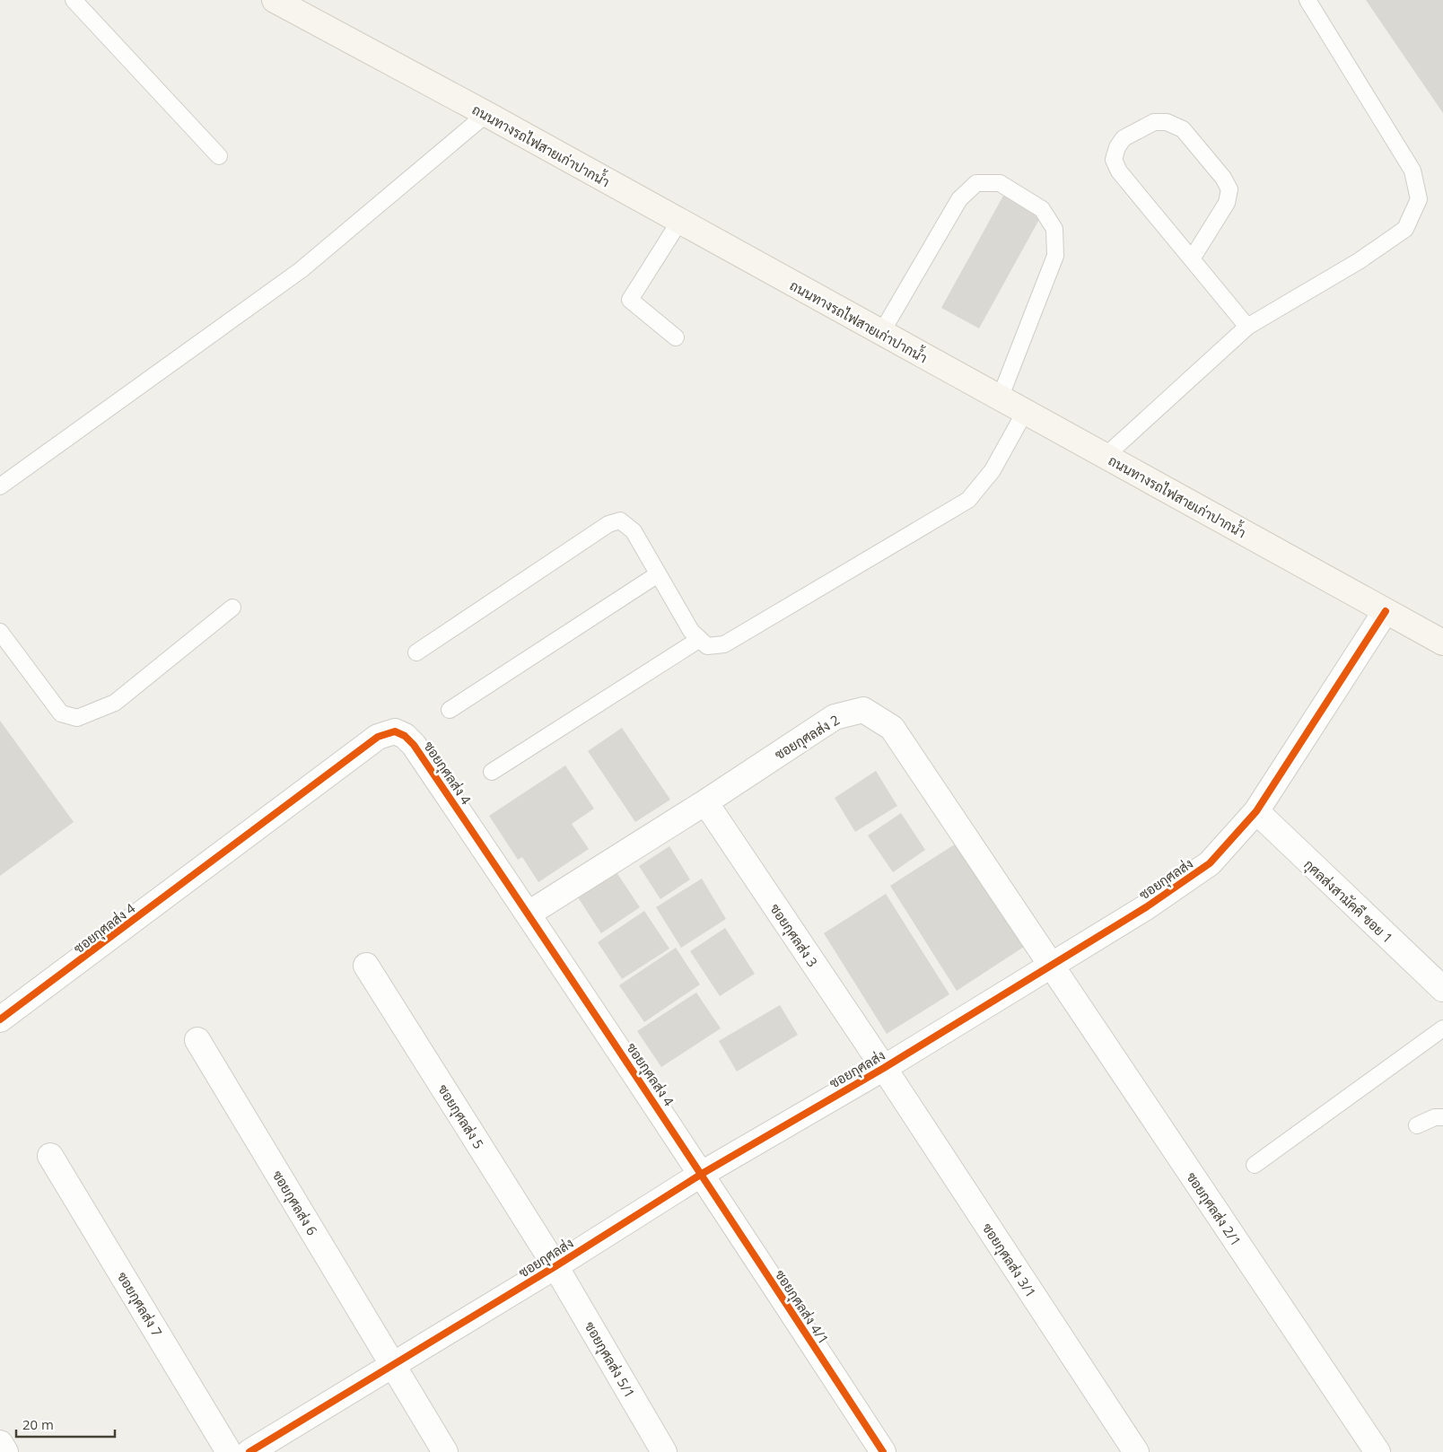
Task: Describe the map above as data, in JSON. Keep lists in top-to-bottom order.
{
  "streets": {
    "main road": ["ถนนทางรถไฟสายเก่าปากน้ำ"],
    "street": [
      "ซอยกุศลส่ง 2",
      "ซอยกุศลส่ง 4",
      "ซอยกุศลส่ง",
      "กุศลส่งสามัคคี ซอย 1",
      "ซอยกุศลส่ง 3",
      "ซอยกุศลส่ง 5",
      "ซอยกุศลส่ง 6",
      "ซอยกุศลส่ง 2/1",
      "ซอยกุศลส่ง 3/1",
      "ซอยกุศลส่ง 7",
      "ซอยกุศลส่ง 4/1",
      "ซอยกุศลส่ง 5/1"
    ]
  },
  "crossings": [
    ["ถนนทางรถไฟสายเก่าปากน้ำ", "ซอยกุศลส่ง"],
    ["ซอยกุศลส่ง 2", "ซอยกุศลส่ง 4"],
    ["ซอยกุศลส่ง 2", "ซอยกุศลส่ง"],
    ["ซอยกุศลส่ง 2", "ซอยกุศลส่ง 3"],
    ["ซอยกุศลส่ง 2", "ซอยกุศลส่ง 2/1"],
    ["ซอยกุศลส่ง 4", "ซอยกุศลส่ง"],
    ["ซอยกุศลส่ง 4", "ซอยกุศลส่ง 4/1"],
    ["ซอยกุศลส่ง", "กุศลส่งสามัคคี ซอย 1"],
    ["ซอยกุศลส่ง", "ซอยกุศลส่ง 3"],
    ["ซอยกุศลส่ง", "ซอยกุศลส่ง 5"],
    ["ซอยกุศลส่ง", "ซอยกุศลส่ง 6"],
    ["ซอยกุศลส่ง", "ซอยกุศลส่ง 2/1"],
    ["ซอยกุศลส่ง", "ซอยกุศลส่ง 3/1"],
    ["ซอยกุศลส่ง", "ซอยกุศลส่ง 4/1"],
    ["ซอยกุศลส่ง", "ซอยกุศลส่ง 5/1"],
    ["ซอยกุศลส่ง 3", "ซอยกุศลส่ง 3/1"],
    ["ซอยกุศลส่ง 5", "ซอยกุศลส่ง 5/1"]
  ],
  "scale_bar": "20 m"
}
